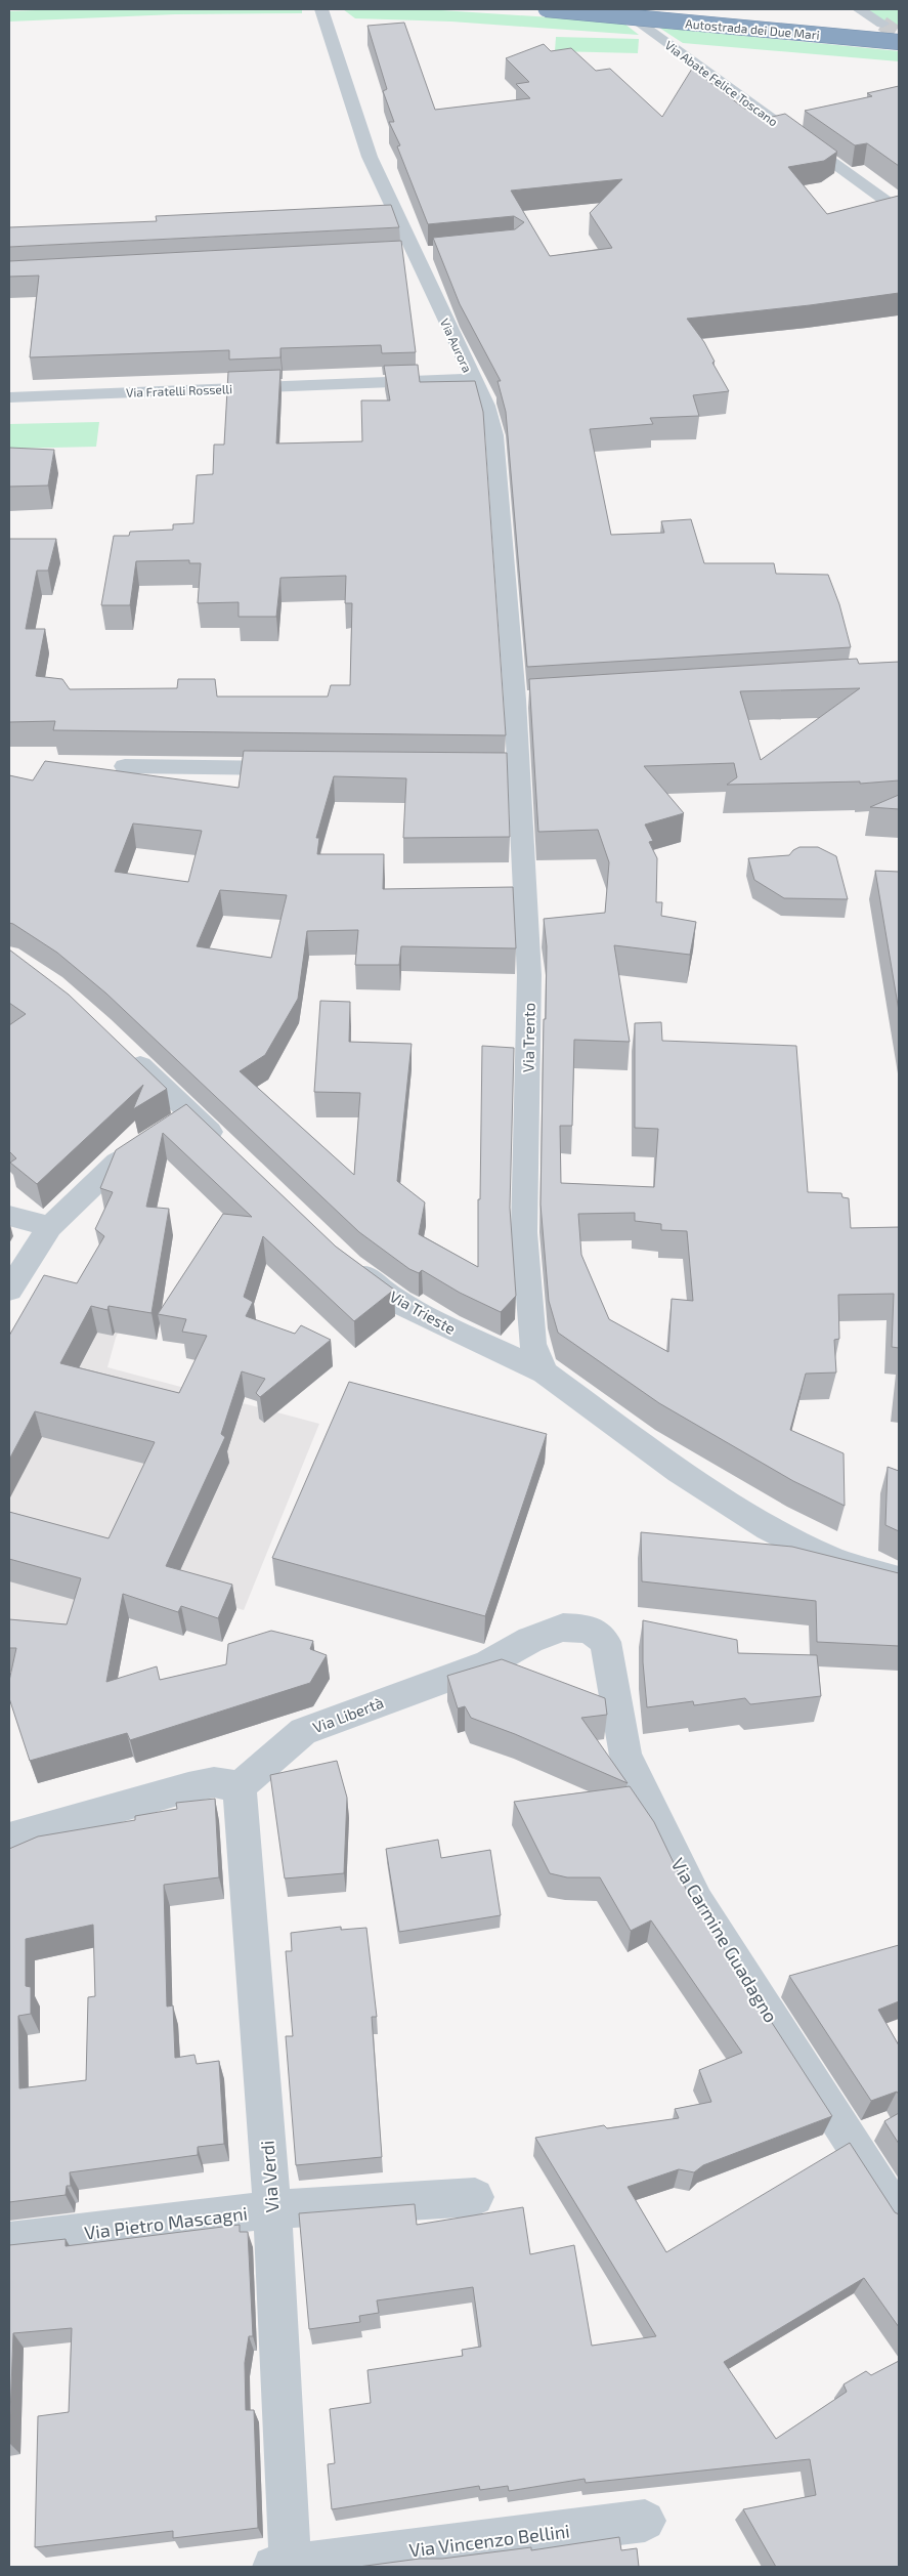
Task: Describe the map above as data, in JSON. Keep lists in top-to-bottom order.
{
  "streets": {
    "highway": ["Autostrada dei Due Mari"],
    "street": [
      "Via Abate Felice Toscano",
      "Via Aurora",
      "Via Fratelli Rosselli",
      "Via Trento",
      "Via Trieste",
      "Via Libertà",
      "Via Carmine Guadagno",
      "Via Verdi",
      "Via Pietro Mascagni",
      "Via Vincenzo Bellini"
    ]
  },
  "crossings": [
    ["Via Aurora", "Via Fratelli Rosselli"],
    ["Via Aurora", "Via Trento"],
    ["Via Trento", "Via Trieste"],
    ["Via Libertà", "Via Carmine Guadagno"],
    ["Via Libertà", "Via Verdi"],
    ["Via Verdi", "Via Pietro Mascagni"],
    ["Via Verdi", "Via Vincenzo Bellini"]
  ]
}
